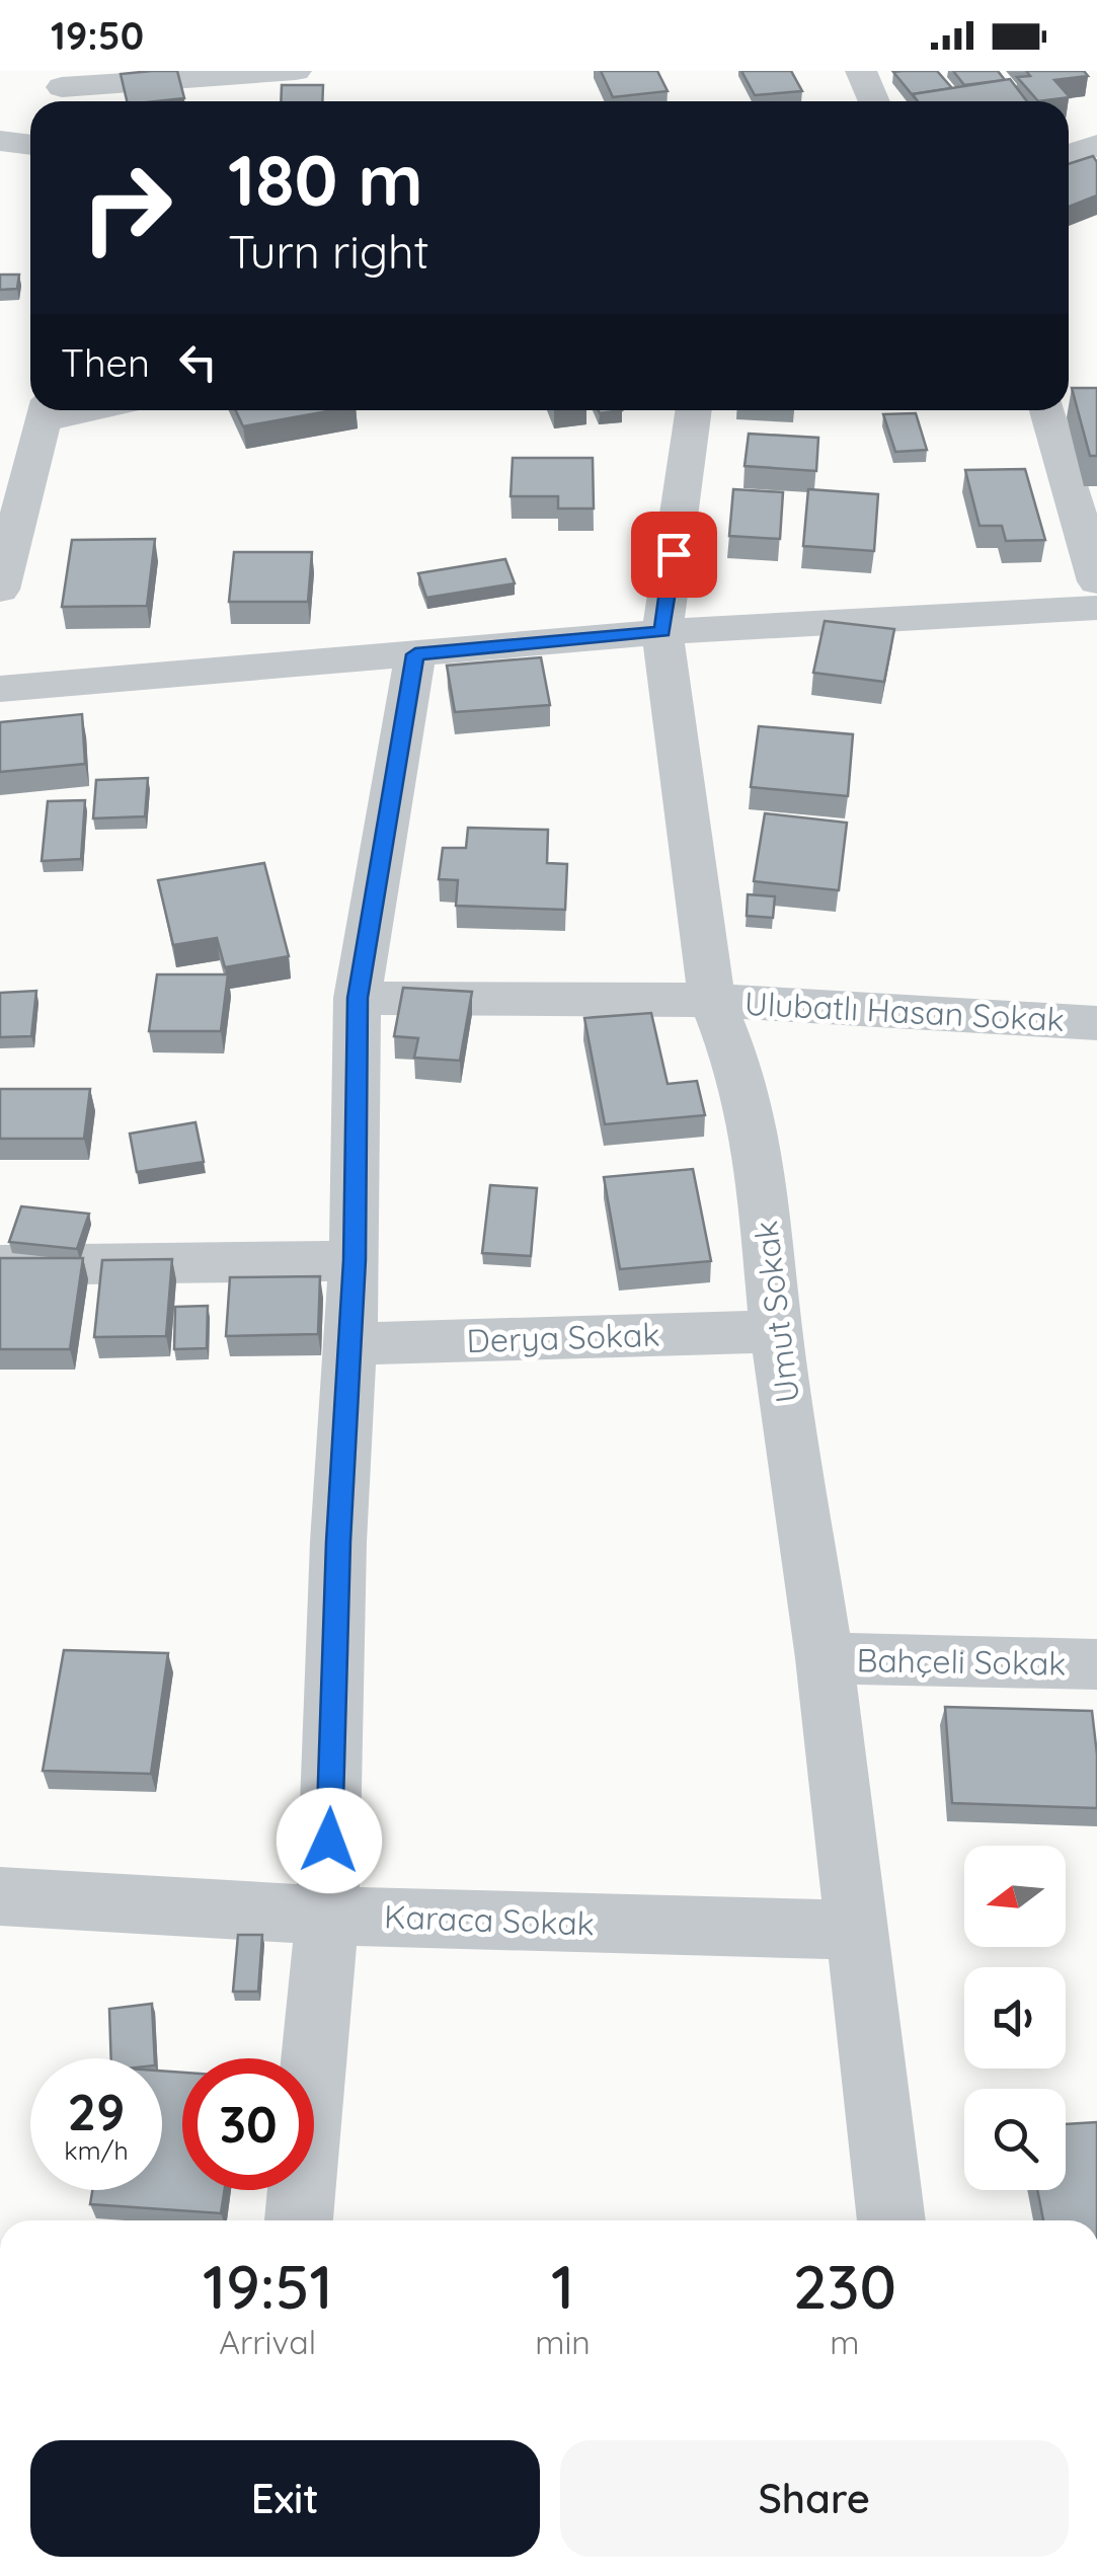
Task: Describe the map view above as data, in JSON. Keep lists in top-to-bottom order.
{
  "streets": {
    "street": [
      "Ulubatlı Hasan Sokak",
      "Umut Sokak",
      "Derya Sokak",
      "Bahçeli Sokak",
      "Karaca Sokak"
    ]
  },
  "crossings": [
    ["Ulubatlı Hasan Sokak", "Umut Sokak"],
    ["Umut Sokak", "Derya Sokak"],
    ["Umut Sokak", "Bahçeli Sokak"],
    ["Umut Sokak", "Karaca Sokak"]
  ],
  "north": "left",
  "page": {
    "status": "19:50",
    "turn": ["180 m", "Turn right"],
    "then": "Then",
    "speed": "29 km/h",
    "limit": "30",
    "eta": [
      "19:51",
      "Arrival",
      "1",
      "min",
      "230",
      "m"
    ],
    "buttons": ["Exit", "Share"]
  }
}
